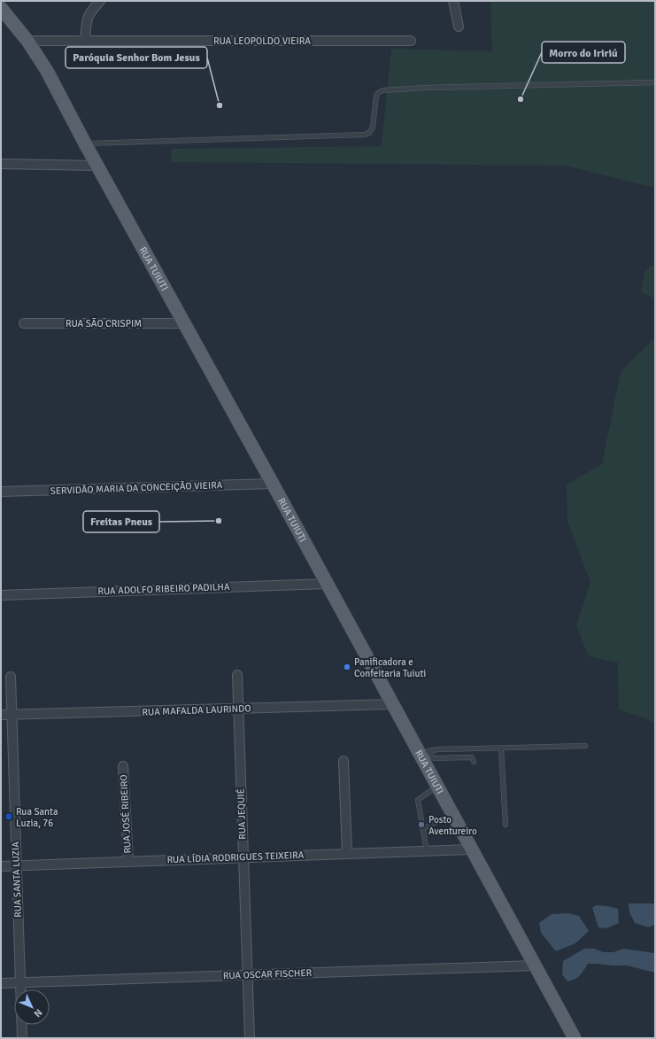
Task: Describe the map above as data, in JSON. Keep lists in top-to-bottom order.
{
  "streets": {
    "main road": ["RUA TUIUTI"],
    "street": [
      "RUA LEOPOLDO VIEIRA",
      "RUA SÃO CRISPIM",
      "SERVIDÃO MARIA DA CONCEIÇÃO VIEIRA",
      "RUA ADOLFO RIBEIRO PADILHA",
      "RUA MAFALDA LAURINDO",
      "RUA JOSÉ RIBEIRO",
      "RUA JEQUIÉ",
      "RUA LÍDIA RODRIGUES TEIXEIRA",
      "RUA SANTA LUZIA",
      "RUA OSCAR FISCHER"
    ]
  },
  "crossings": [
    ["RUA LEOPOLDO VIEIRA", "RUA TUIUTI"],
    ["RUA TUIUTI", "RUA SÃO CRISPIM"],
    ["RUA TUIUTI", "SERVIDÃO MARIA DA CONCEIÇÃO VIEIRA"],
    ["RUA TUIUTI", "RUA ADOLFO RIBEIRO PADILHA"],
    ["RUA TUIUTI", "RUA MAFALDA LAURINDO"],
    ["RUA TUIUTI", "RUA LÍDIA RODRIGUES TEIXEIRA"],
    ["RUA TUIUTI", "RUA OSCAR FISCHER"],
    ["RUA MAFALDA LAURINDO", "RUA JEQUIÉ"],
    ["RUA MAFALDA LAURINDO", "RUA SANTA LUZIA"],
    ["RUA JOSÉ RIBEIRO", "RUA LÍDIA RODRIGUES TEIXEIRA"],
    ["RUA JEQUIÉ", "RUA LÍDIA RODRIGUES TEIXEIRA"],
    ["RUA JEQUIÉ", "RUA OSCAR FISCHER"],
    ["RUA LÍDIA RODRIGUES TEIXEIRA", "RUA SANTA LUZIA"],
    ["RUA SANTA LUZIA", "RUA OSCAR FISCHER"]
  ],
  "places": {
    "other": [
      "Morro do Iririú",
      "Paróquia Senhor Bom Jesus",
      "Freitas Pneus",
      "Panificadora e Confeitaria Tuiuti",
      "Posto Aventureiro"
    ],
    "transit": ["Rua Santa Luzia, 76"]
  },
  "north": "bottom right"
}
